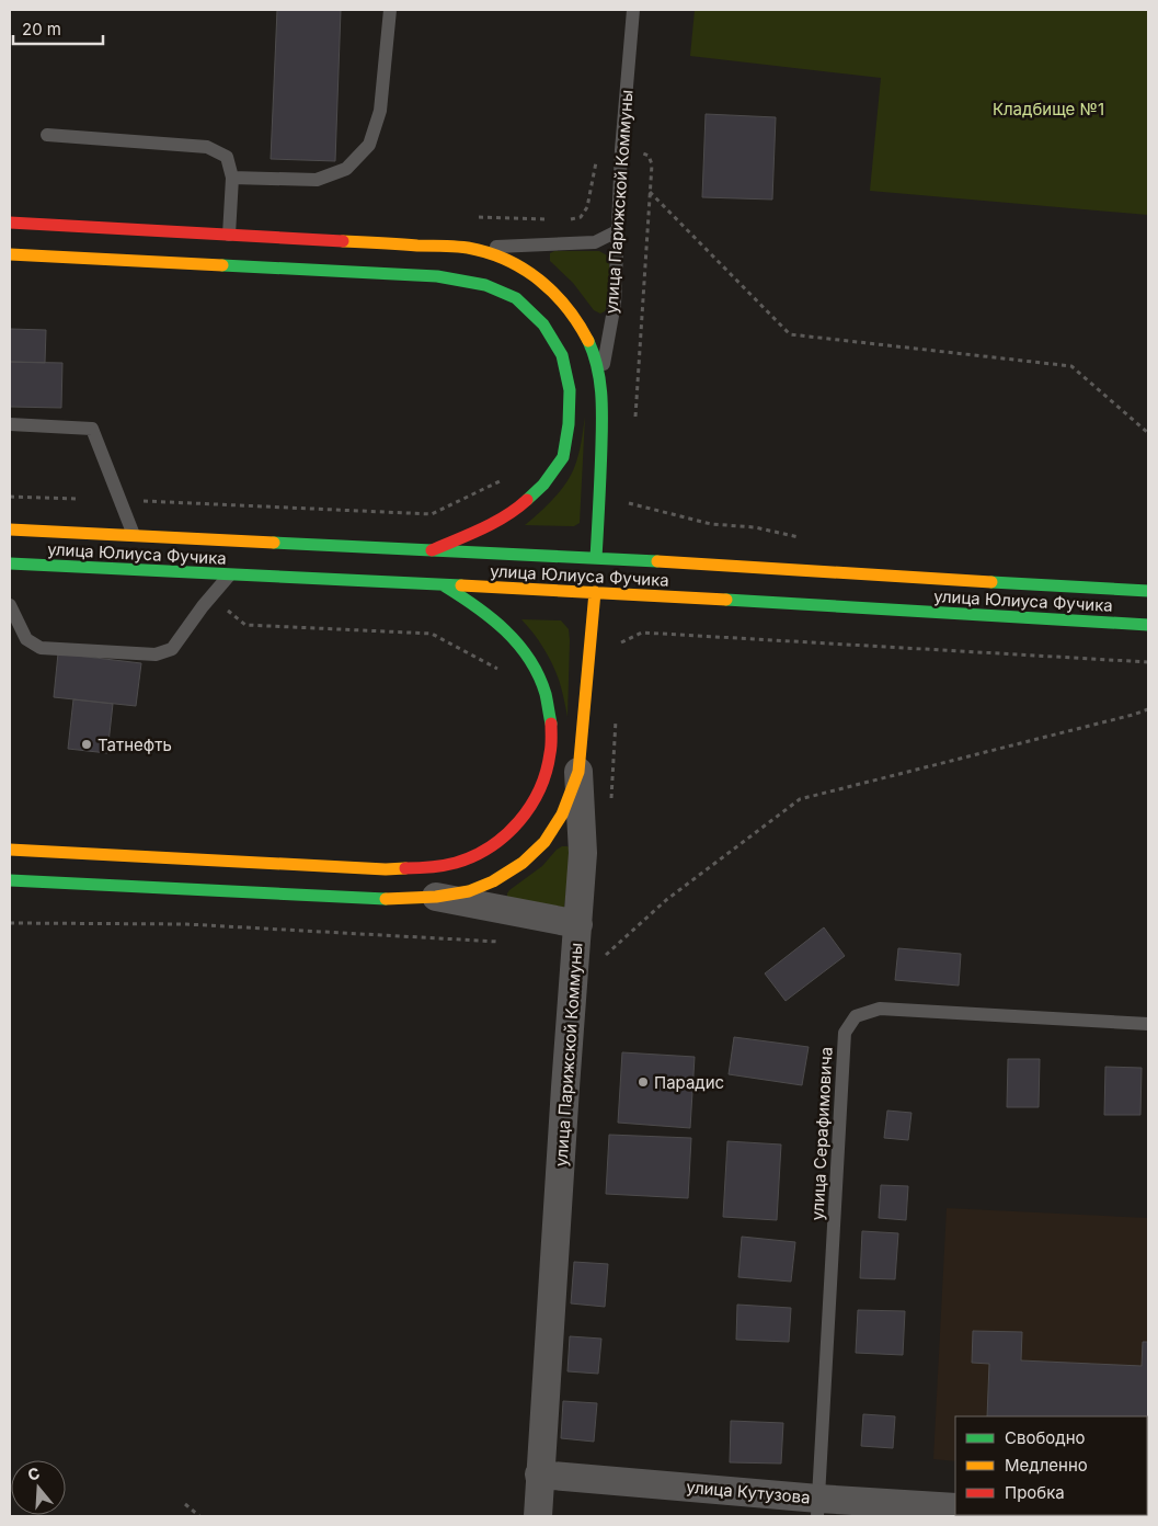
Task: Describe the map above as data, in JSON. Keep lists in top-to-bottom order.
{
  "streets": {
    "main road": ["улица Парижской Коммуны", "улица Юлиуса Фучика"],
    "street": ["улица Кутузова"],
    "lane": ["улица Серафимовича"]
  },
  "crossings": [
    ["улица Парижской Коммуны", "улица Юлиуса Фучика"],
    ["улица Парижской Коммуны", "улица Кутузова"],
    ["улица Серафимовича", "улица Кутузова"]
  ],
  "parks": ["Кладбище №1"],
  "places": ["Татнефть", "Парадис"],
  "legend": ["Свободно", "Медленно", "Пробка"],
  "scale_bar": "20 m",
  "north": "top"
}
